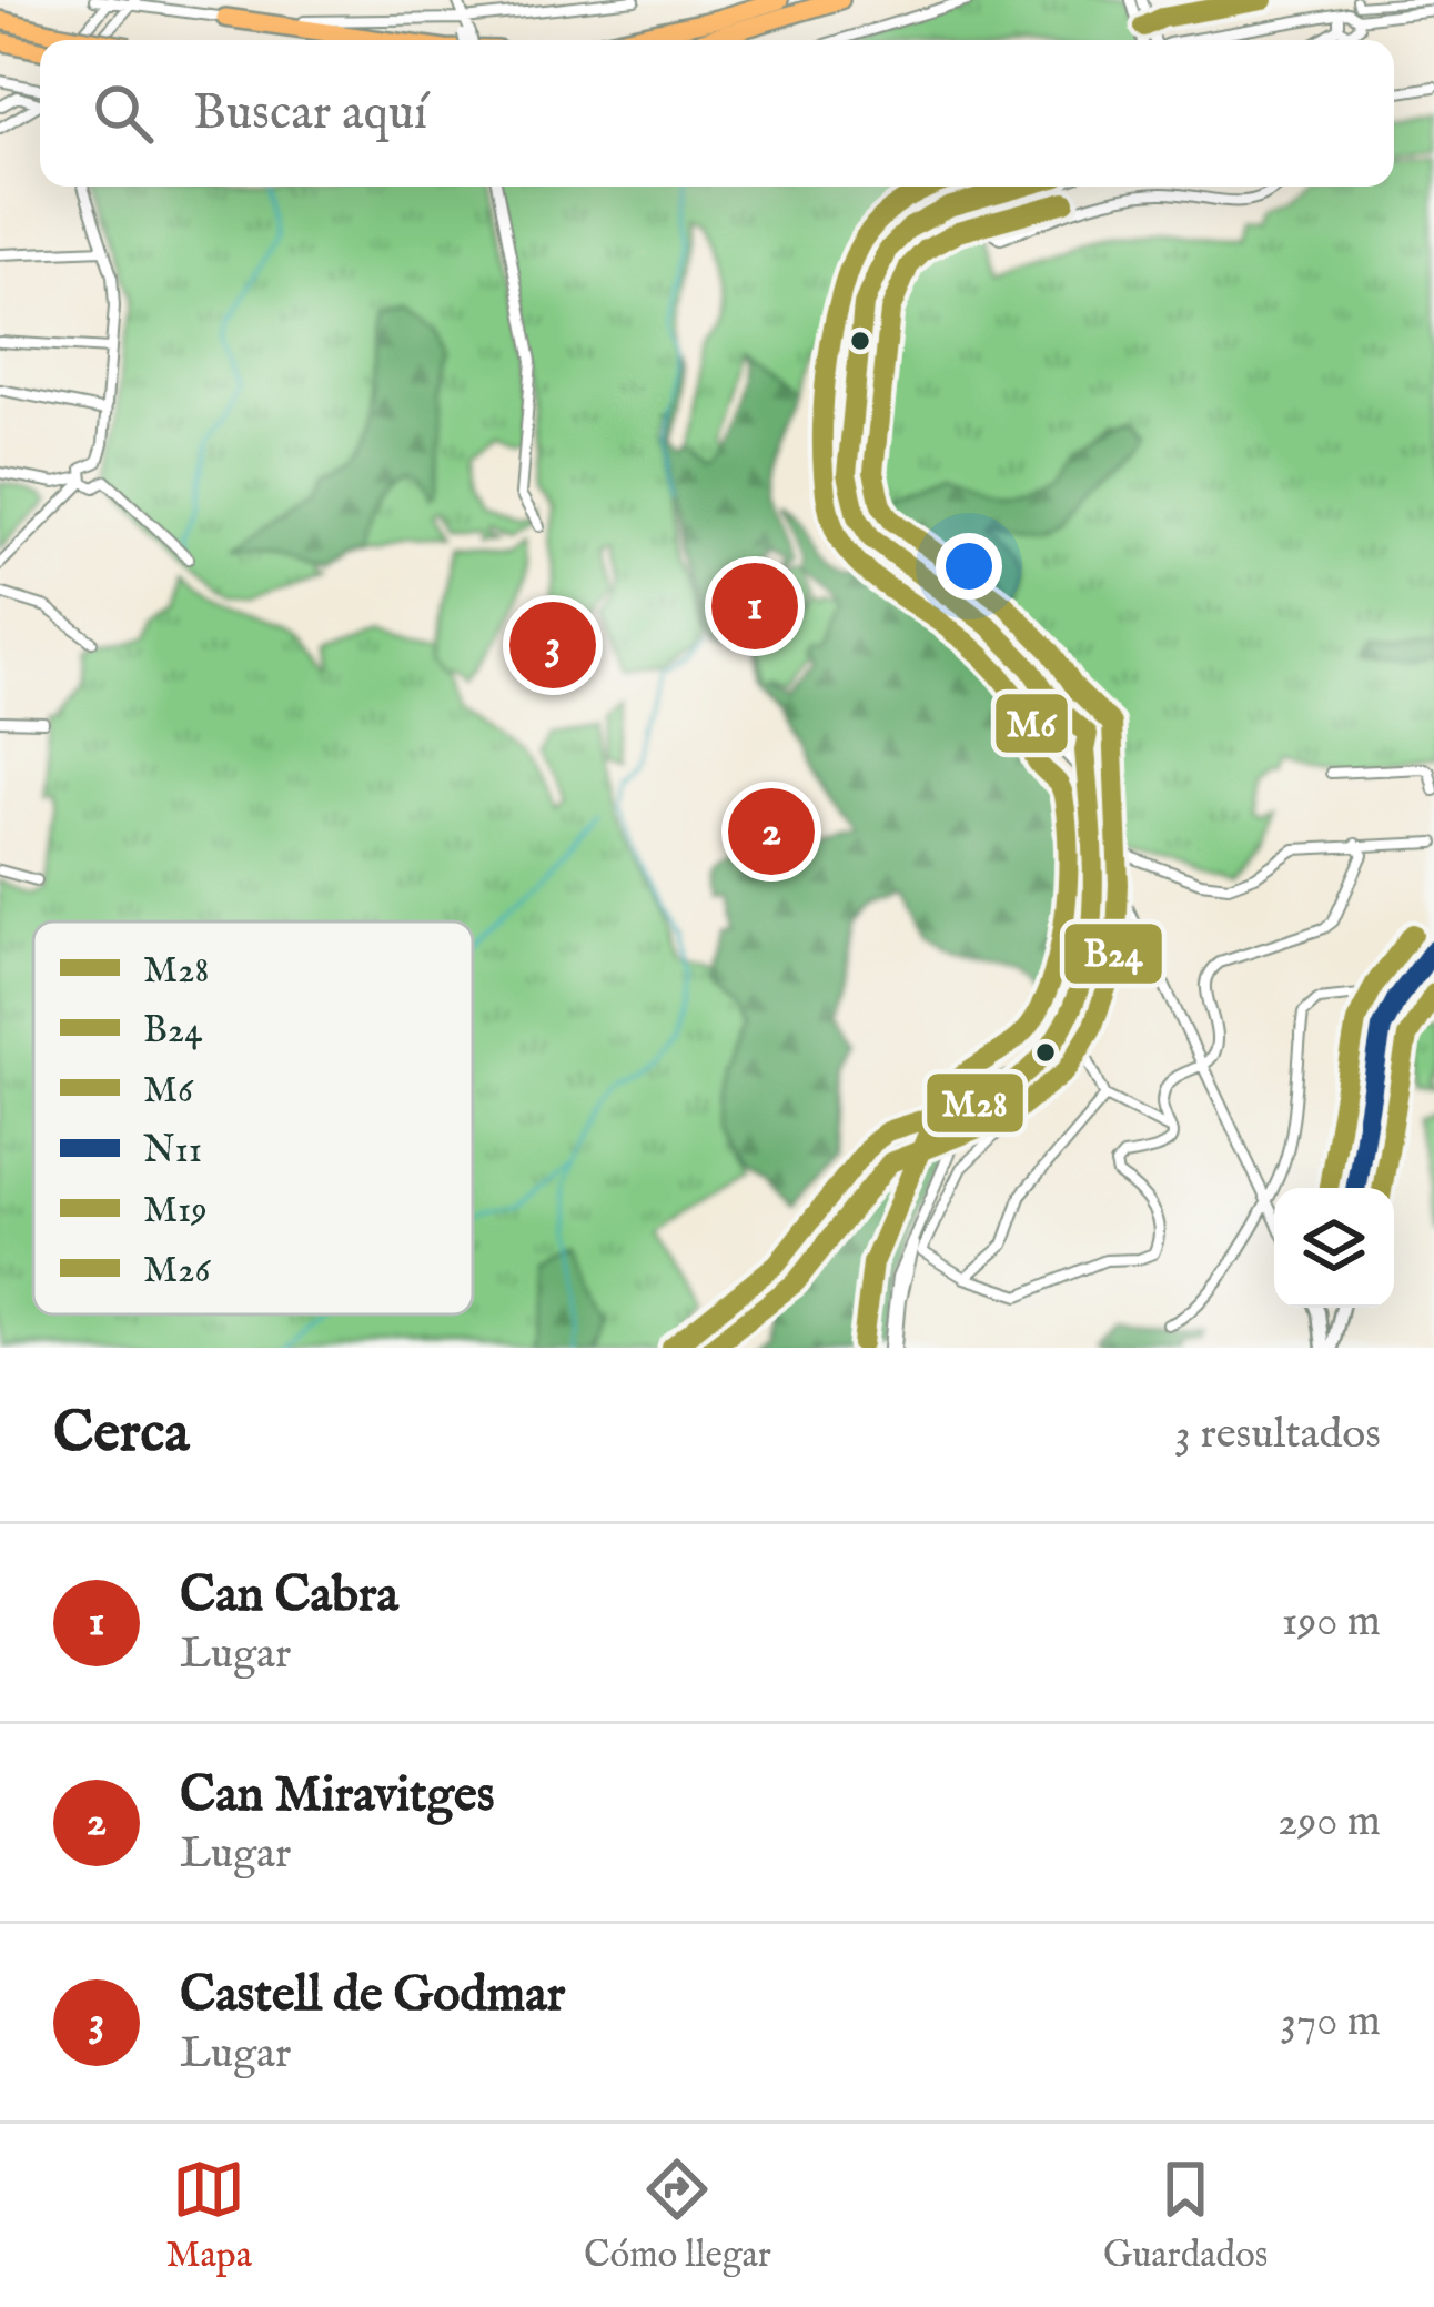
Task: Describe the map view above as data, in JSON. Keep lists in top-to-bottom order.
{
  "lines": [
    "transit line M6",
    "transit line M28",
    "transit line B24",
    "transit line M26",
    "transit line N11",
    "transit line M19"
  ],
  "legend": [
    "M28",
    "B24",
    "M6",
    "N11",
    "M19",
    "M26"
  ],
  "page": {
    "search": "Buscar aquí",
    "pins": ["1", "3", "2"],
    "heading": ["Cerca", "3 resultados"],
    "list": [
      {
        "mark": "1",
        "name": "Can Cabra",
        "note": "Lugar",
        "value": "190 m"
      },
      {
        "mark": "2",
        "name": "Can Miravitges",
        "note": "Lugar",
        "value": "290 m"
      },
      {
        "mark": "3",
        "name": "Castell de Godmar",
        "note": "Lugar",
        "value": "370 m"
      }
    ],
    "nav": ["Mapa", "Cómo llegar", "Guardados"]
  }
}
